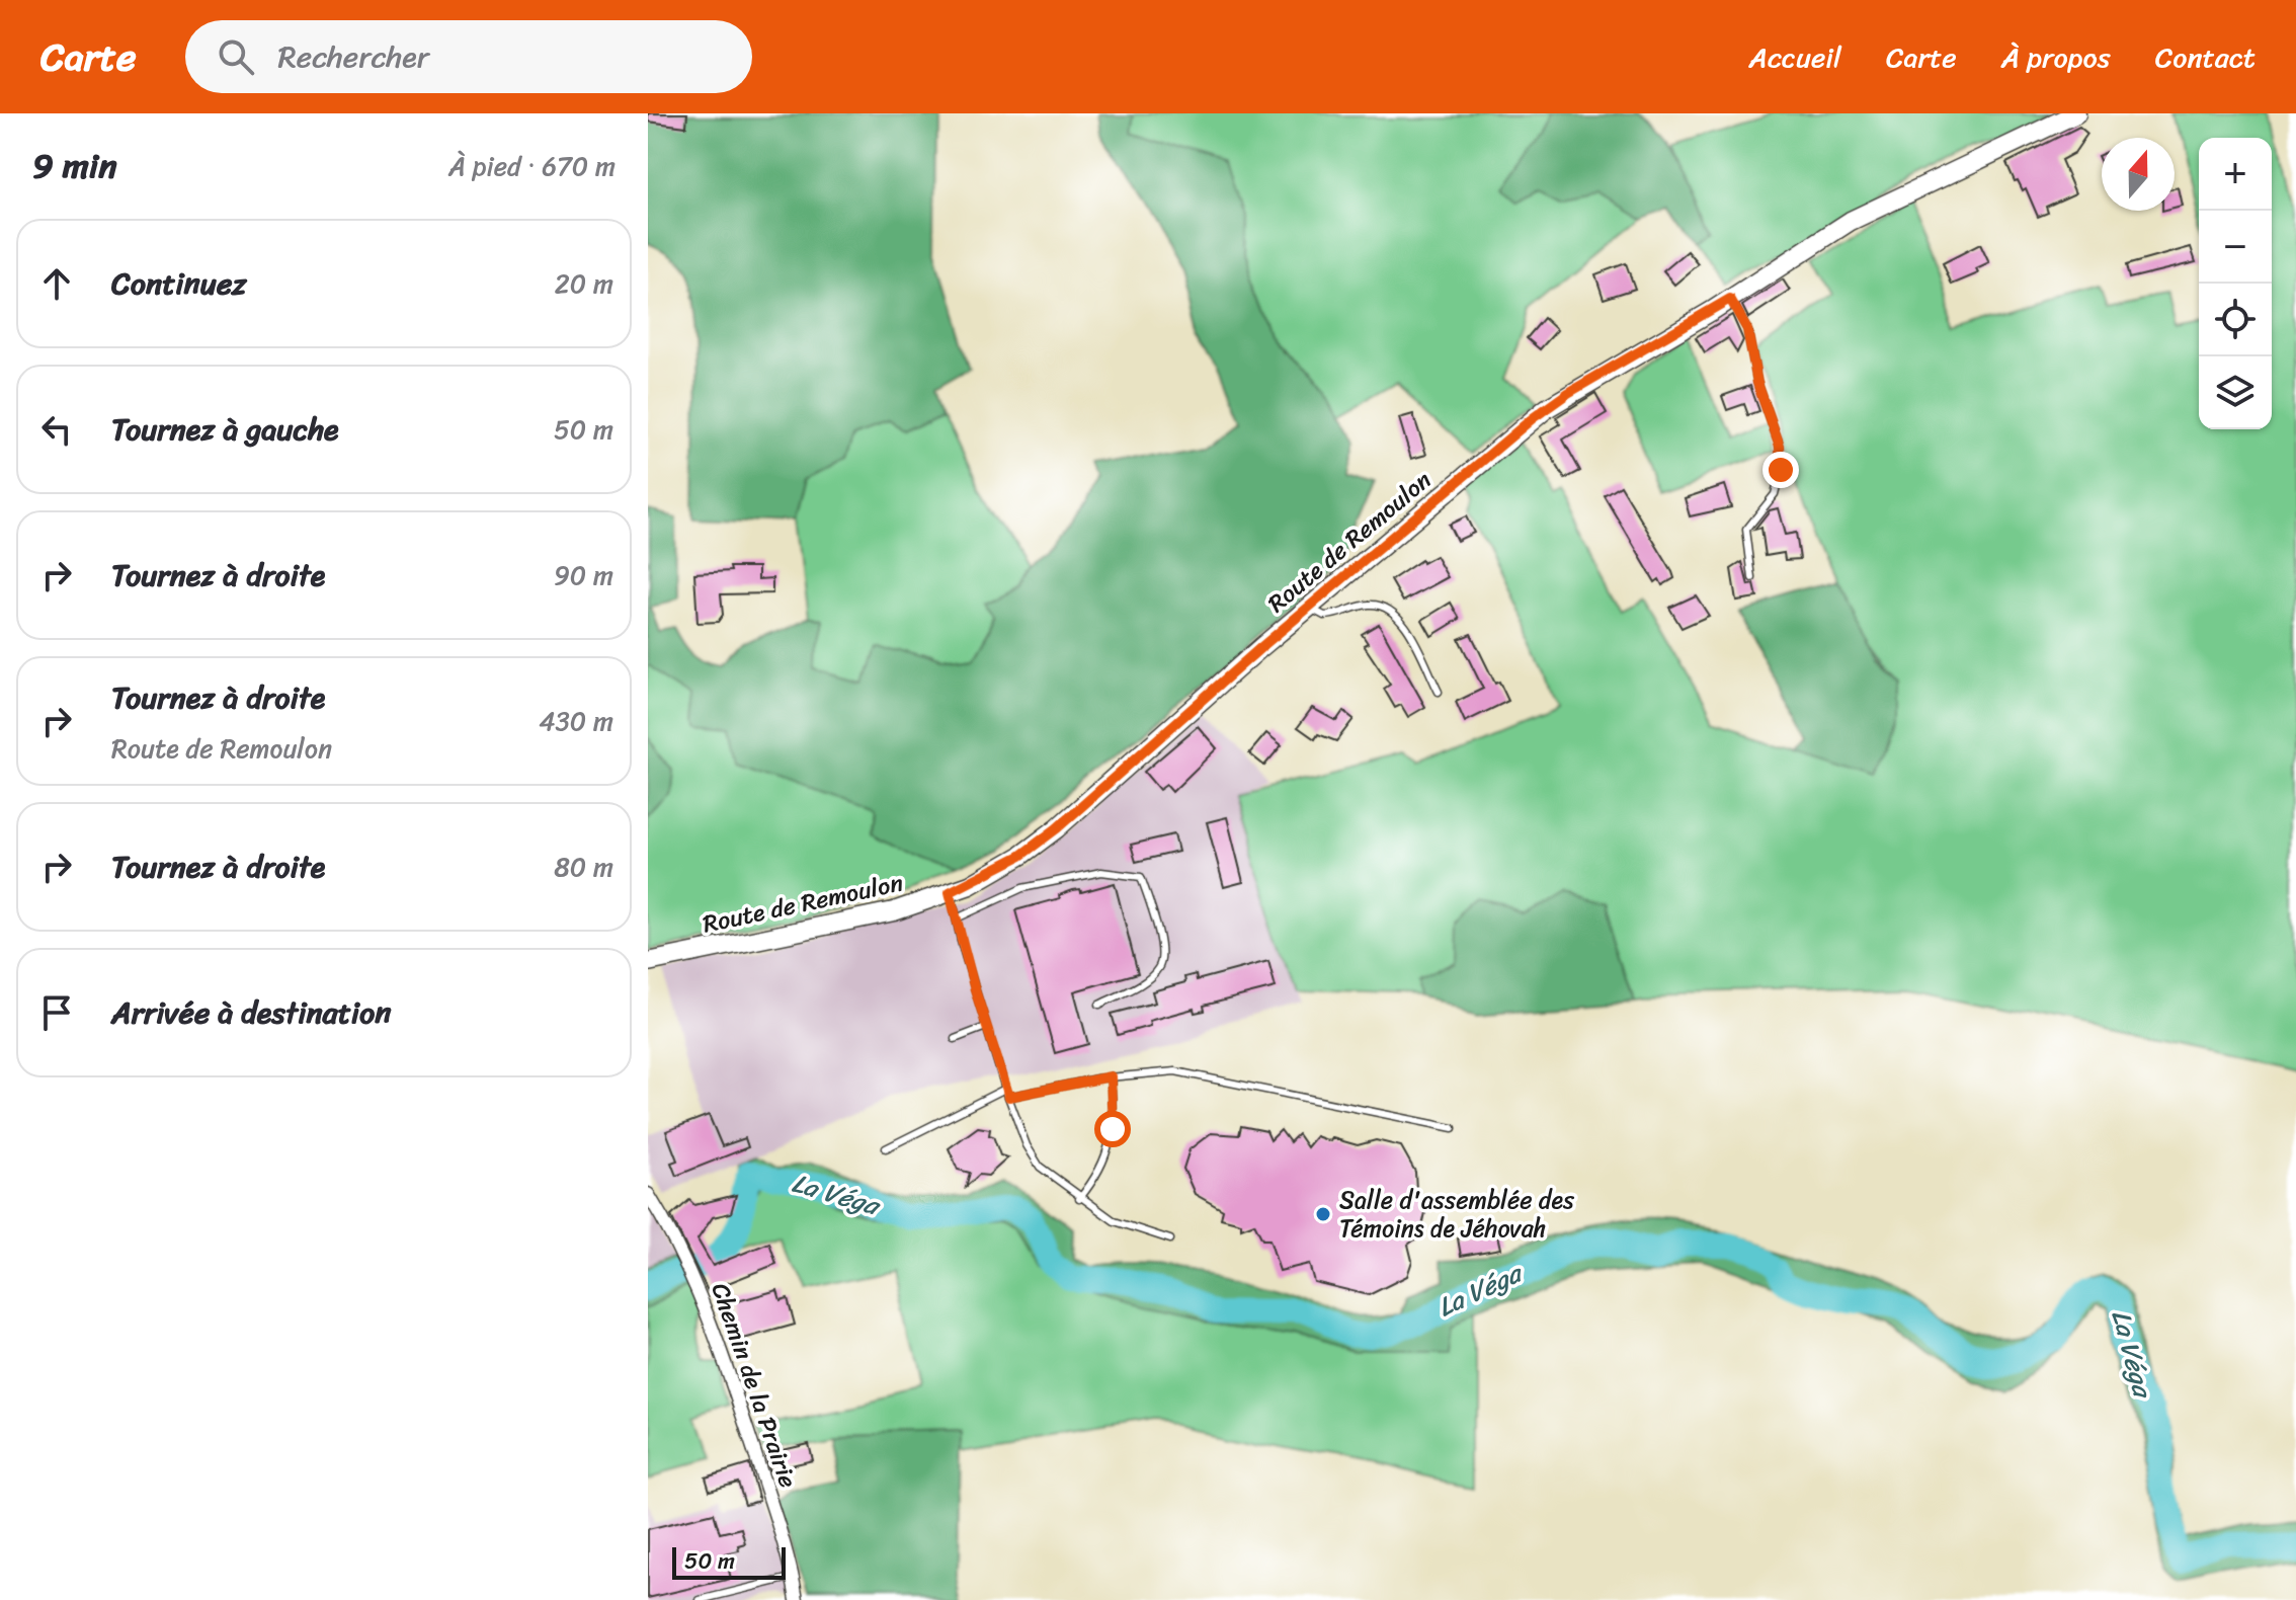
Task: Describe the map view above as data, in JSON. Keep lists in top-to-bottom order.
{
  "streets": {
    "main road": ["Route de Remoulon"],
    "street": ["Chemin de la Prairie"]
  },
  "water": ["La Véga"],
  "places": ["Salle d'assemblée des Témoins de Jéhovah"],
  "scale_bar": "50 m",
  "north": "top",
  "page": {
    "header": "Carte",
    "search": "Rechercher",
    "nav": [
      "Accueil",
      "Carte",
      "À propos",
      "Contact"
    ],
    "heading": ["9 min", "À pied · 670 m"],
    "map_buttons": ["+", "−"],
    "list": [
      ["Continuez", "20 m"],
      ["Tournez à gauche", "50 m"],
      ["Tournez à droite", "90 m"],
      ["Tournez à droite", "Route de Remoulon", "430 m"],
      ["Tournez à droite", "80 m"],
      "Arrivée à destination"
    ],
    "scale": "50 m"
  }
}
